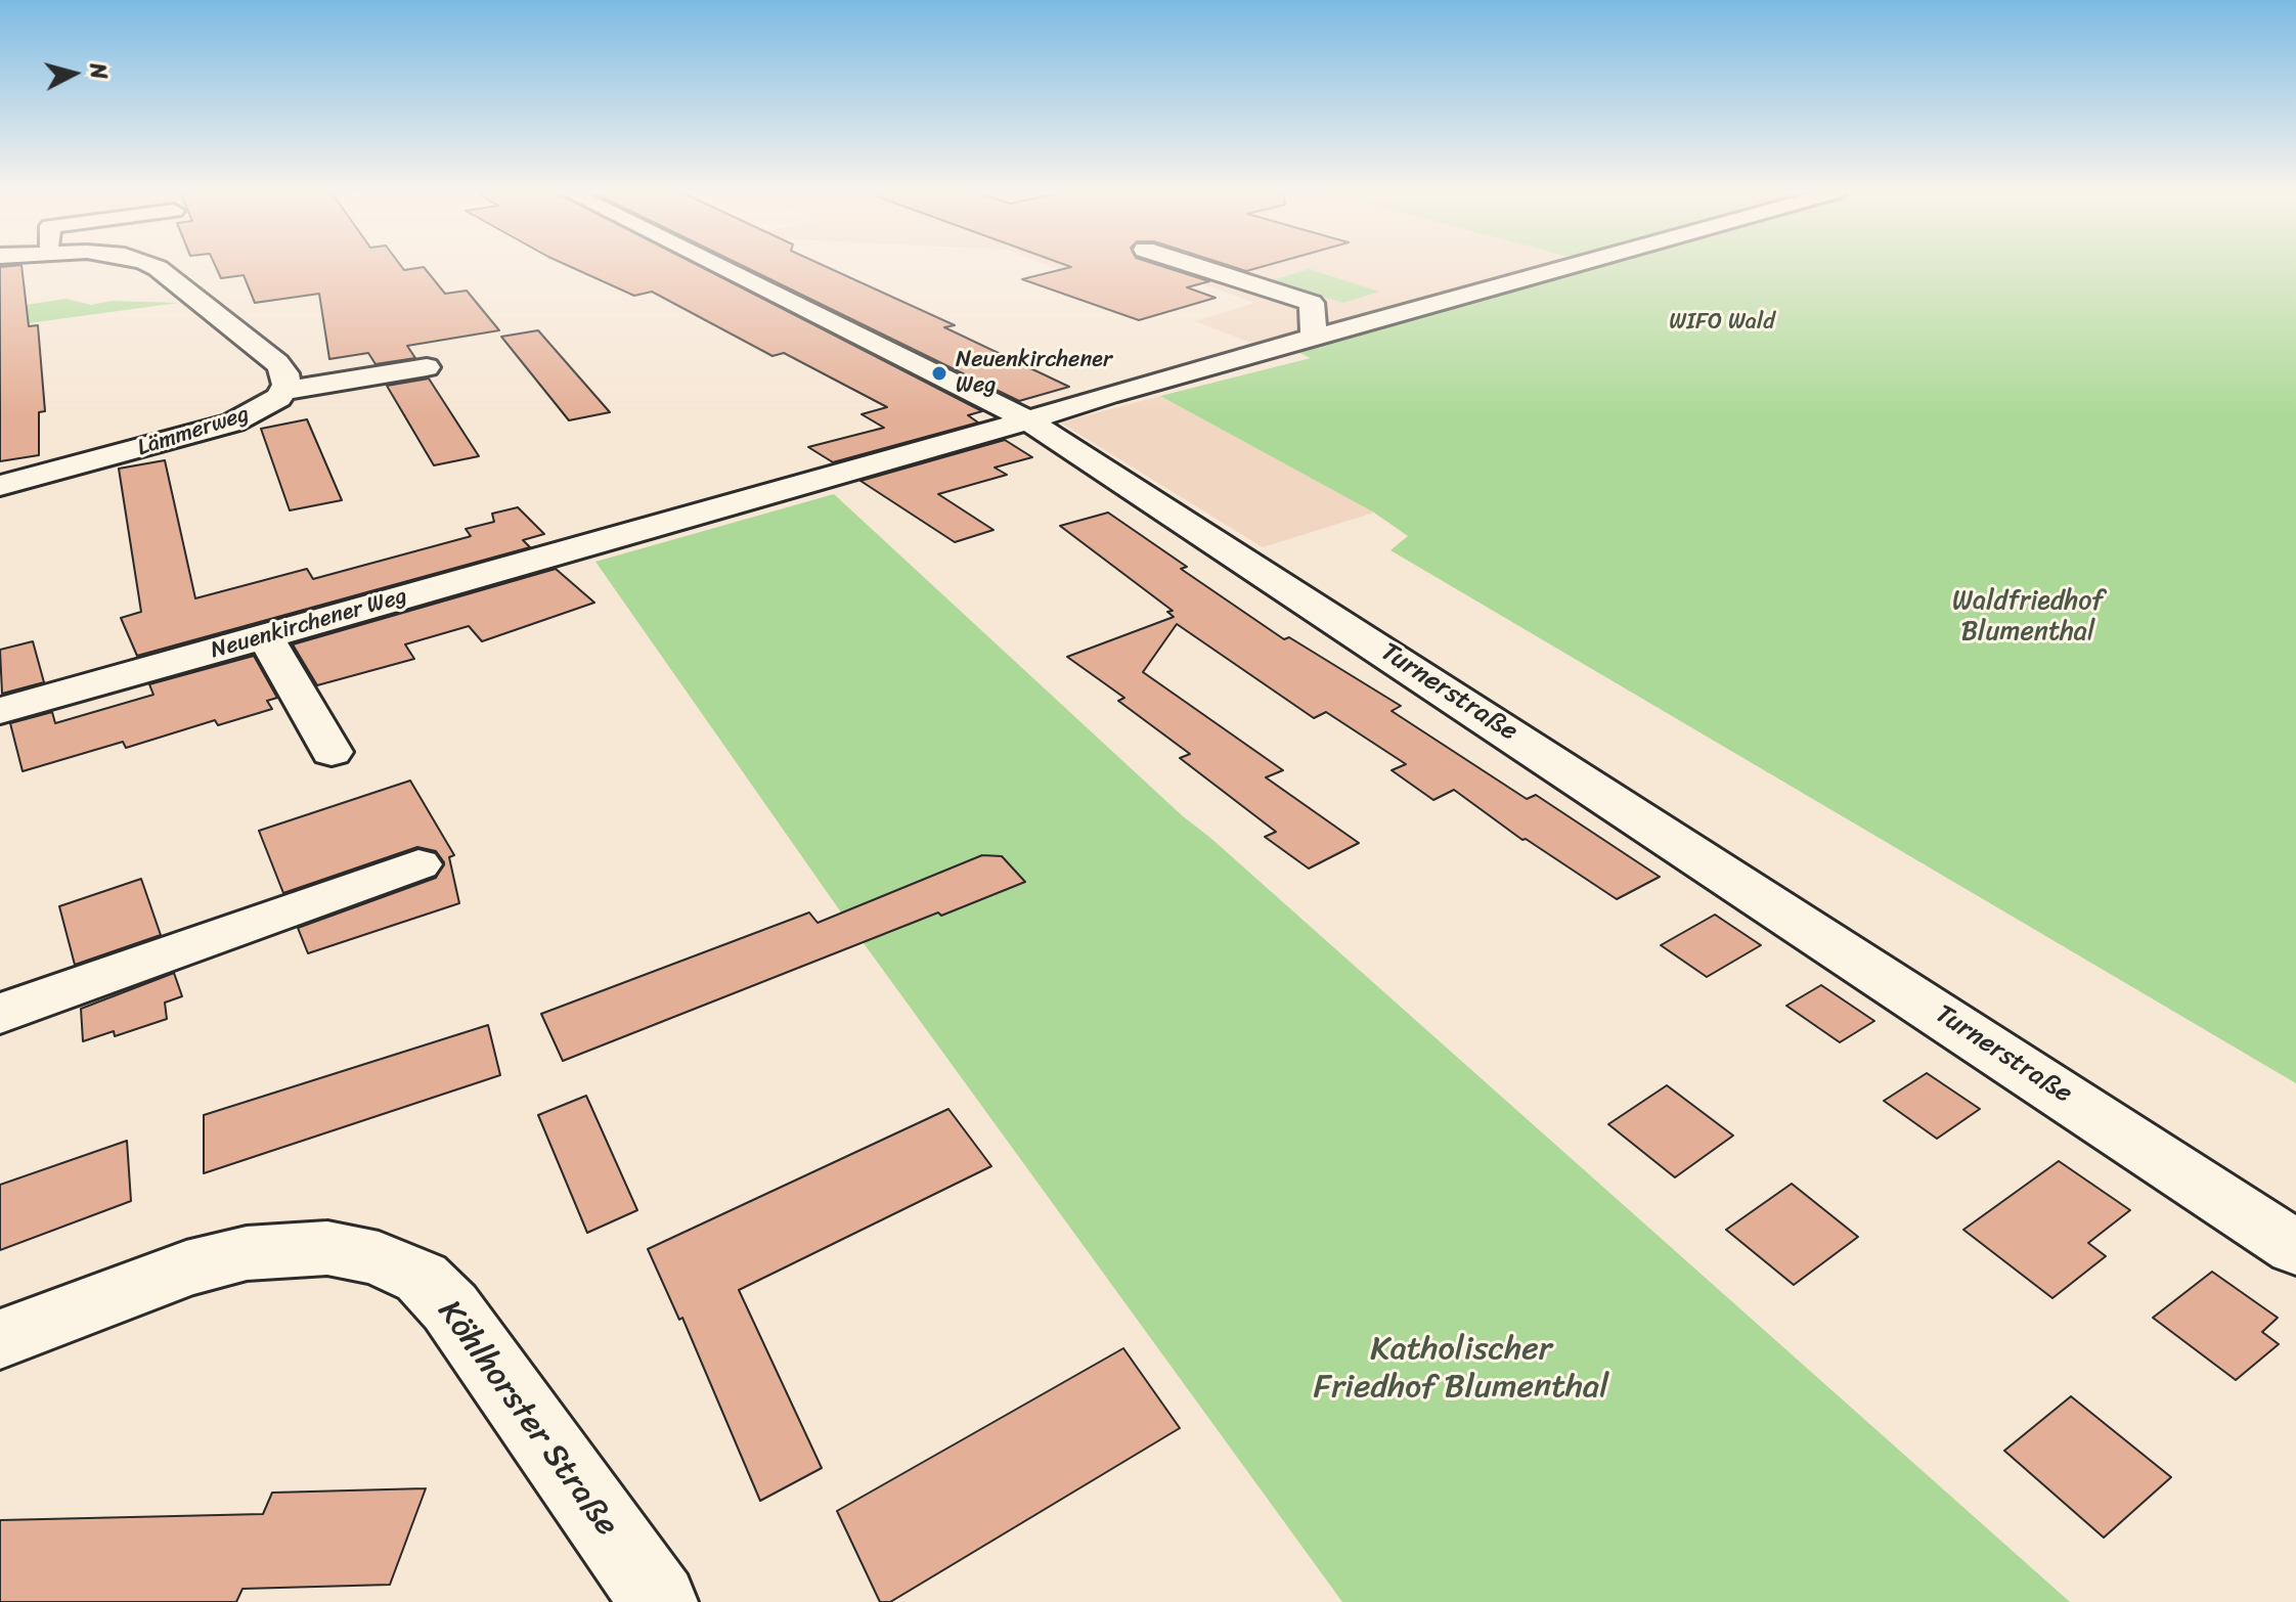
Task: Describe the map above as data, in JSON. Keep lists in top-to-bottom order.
{
  "streets": {
    "street": [
      "Lämmerweg",
      "Neuenkirchener Weg",
      "Turnerstraße",
      "Köhlhorster Straße"
    ]
  },
  "crossings": [
    ["Neuenkirchener Weg", "Turnerstraße"]
  ],
  "parks": ["WIFO Wald", "Waldfriedhof Blumenthal", "Katholischer Friedhof Blumenthal"],
  "places": ["Neuenkirchener Weg"],
  "north": "right"
}
